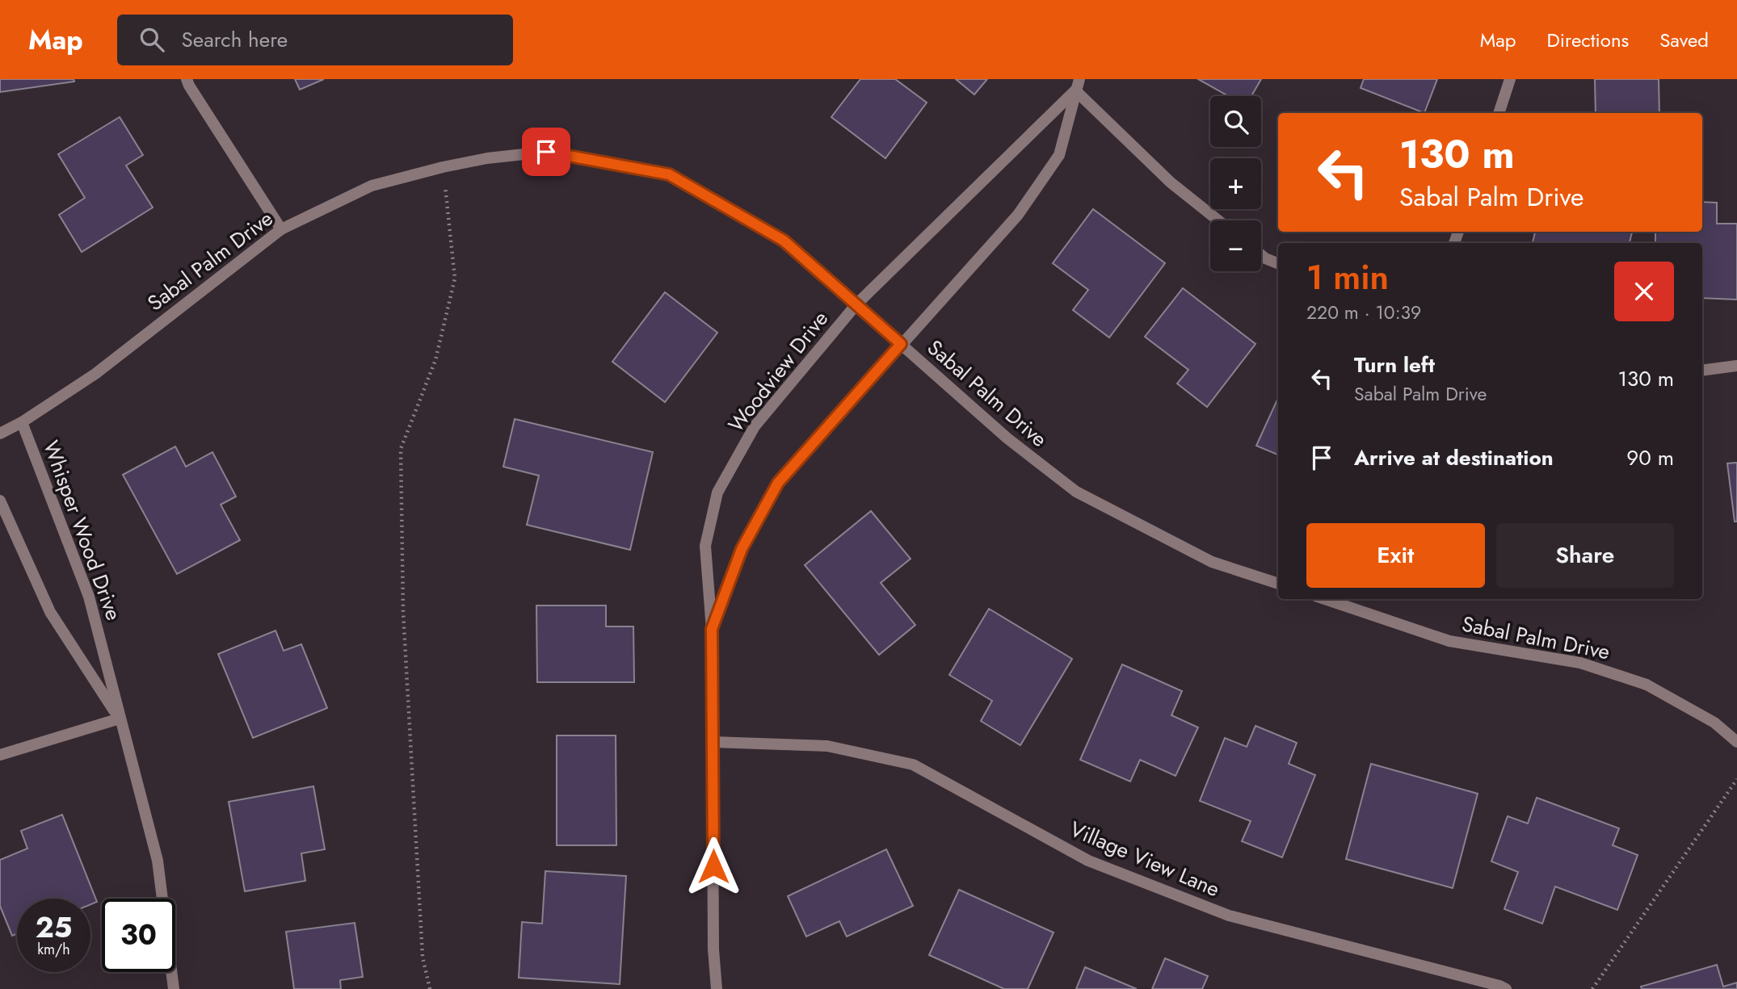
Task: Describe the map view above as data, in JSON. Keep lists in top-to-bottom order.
{
  "streets": {
    "street": [
      "Sabal Palm Drive",
      "Woodview Drive",
      "Whisper Wood Drive",
      "Village View Lane"
    ]
  },
  "crossings": [
    ["Sabal Palm Drive", "Woodview Drive"],
    ["Sabal Palm Drive", "Whisper Wood Drive"],
    ["Woodview Drive", "Village View Lane"]
  ],
  "page": {
    "header": "Map",
    "search": "Search here",
    "nav": ["Map", "Directions", "Saved"],
    "map_buttons": ["+", "−"],
    "turn": ["130 m", "Sabal Palm Drive"],
    "heading": ["1 min", "220 m · 10:39"],
    "list": [
      {
        "name": "Turn left",
        "note": "Sabal Palm Drive",
        "value": "130 m"
      },
      {
        "name": "Arrive at destination",
        "value": "90 m"
      }
    ],
    "buttons": ["Exit", "Share"],
    "speed": "25 km/h",
    "limit": "30"
  }
}
